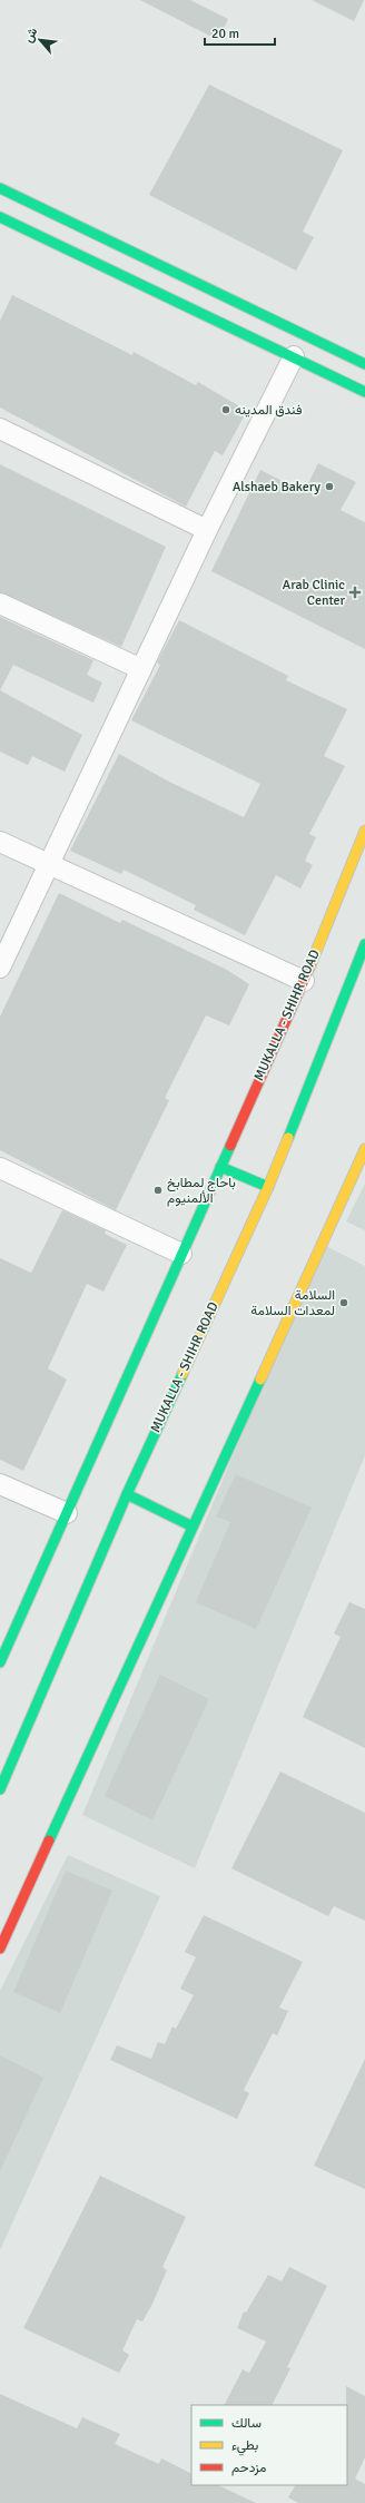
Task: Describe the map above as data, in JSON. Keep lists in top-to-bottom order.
{
  "streets": {
    "main road": ["MUKALLA - SHIHR ROAD"]
  },
  "places": {
    "other": [
      "فندق المدينه",
      "Alshaeb Bakery",
      "باحاج لمطابخ الألمنيوم",
      "السلامة لمعدات السلامة"
    ],
    "health": ["Arab Clinic Center"]
  },
  "legend": ["سالك", "بطيء", "مزدحم"],
  "scale_bar": "20 m",
  "north": "top left"
}
